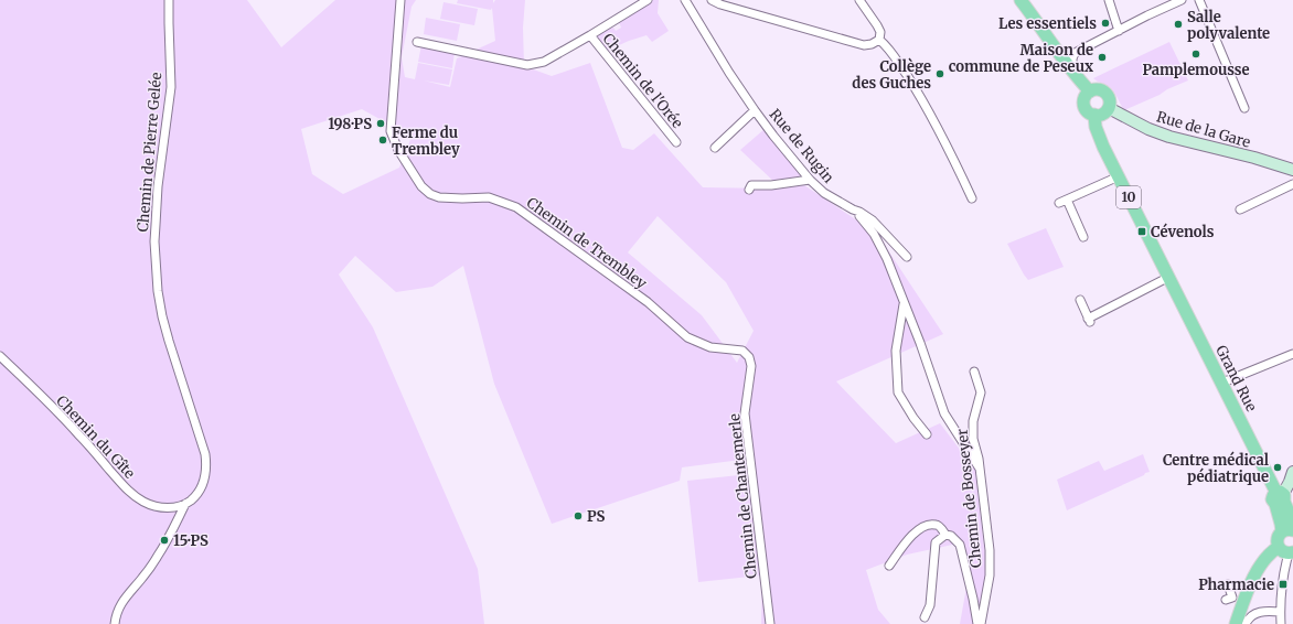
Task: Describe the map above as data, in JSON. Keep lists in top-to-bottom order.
{
  "streets": {
    "main road": ["Rue de la Gare", "10", "Grand Rue"],
    "street": [
      "Chemin de l'Orée",
      "Rue de Rugin",
      "Chemin de Pierre Gelée",
      "Chemin de Trembley",
      "Chemin du Gîte",
      "Chemin de Chantemerle",
      "Chemin de Bosseyer"
    ]
  },
  "crossings": [
    ["Rue de la Gare", "10"],
    ["Chemin de Pierre Gelée", "Chemin du Gîte"],
    ["10", "Grand Rue"],
    ["Chemin de Trembley", "Chemin de Chantemerle"]
  ],
  "places": {
    "other": [
      "Les essentiels",
      "Salle polyvalente",
      "Pamplemousse",
      "Maison de commune de Peseux",
      "Collège des Guches",
      "198·PS",
      "Ferme du Trembley",
      "Centre médical pédiatrique",
      "PS",
      "15·PS"
    ],
    "transit": ["Cévenols", "Pharmacie"]
  }
}
